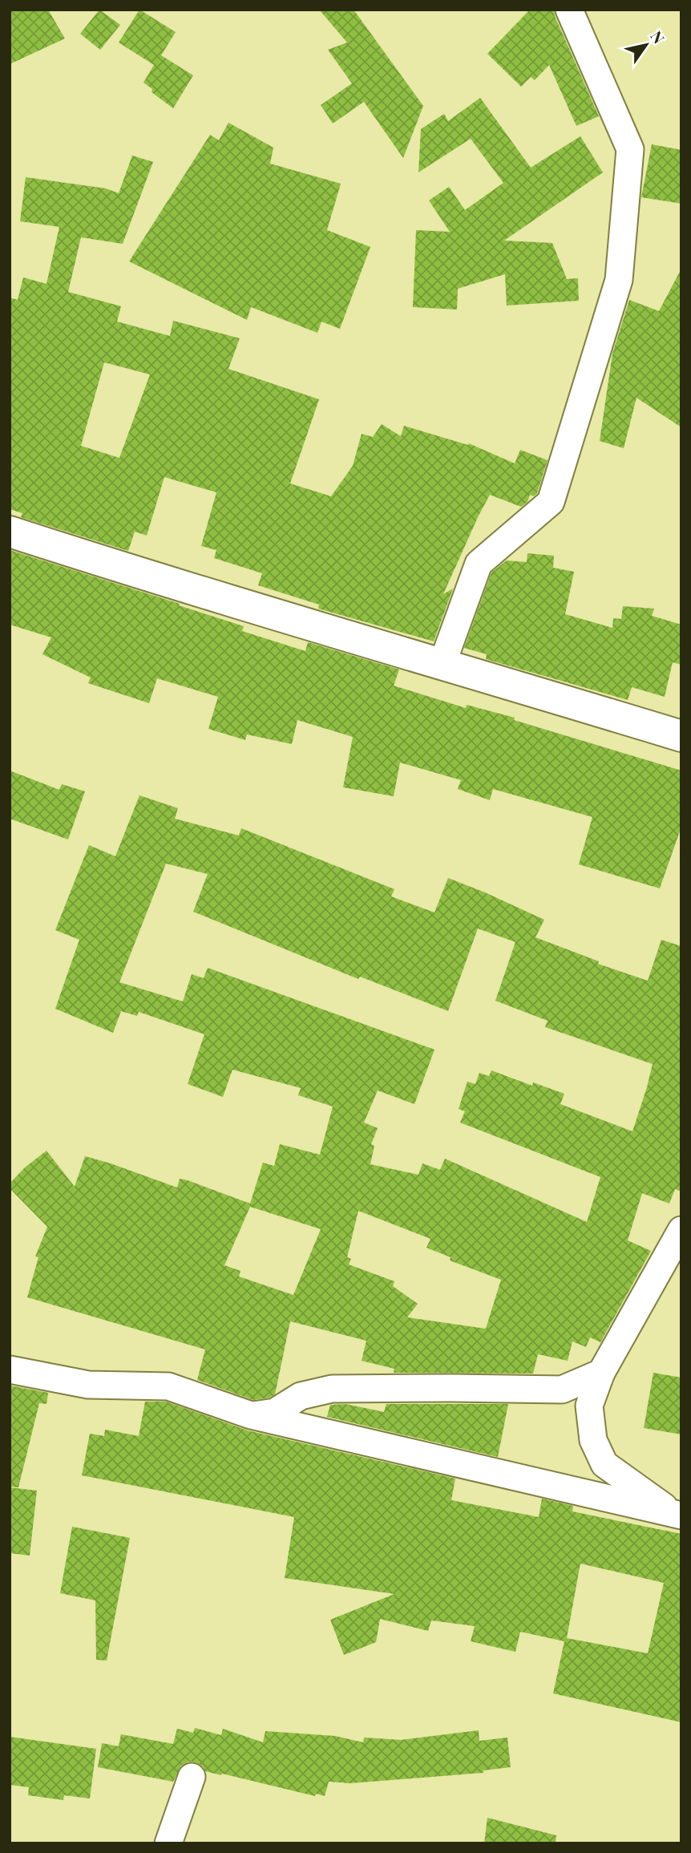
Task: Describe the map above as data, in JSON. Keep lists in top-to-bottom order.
{
  "north": "top right"
}
